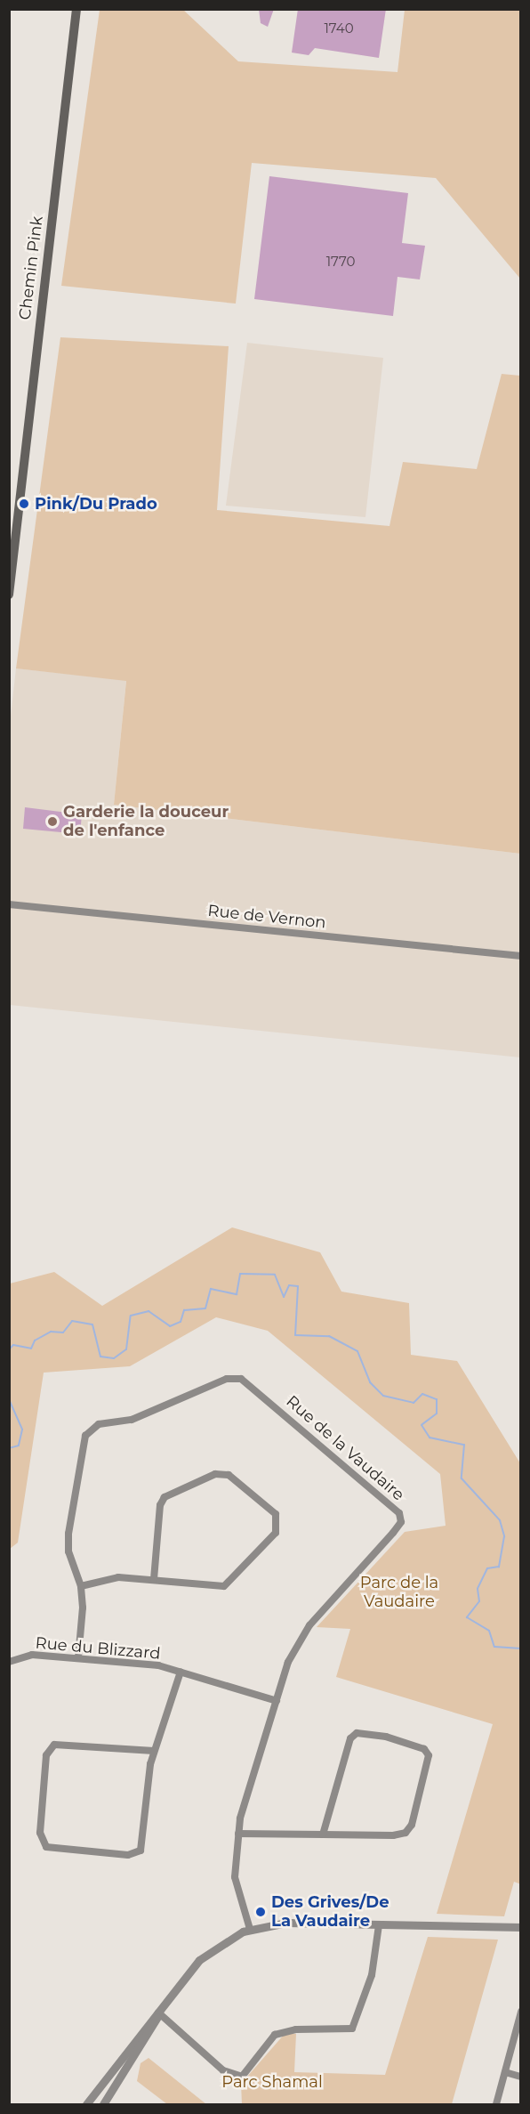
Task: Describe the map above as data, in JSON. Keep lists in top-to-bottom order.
{
  "streets": {
    "main road": ["Chemin Pink"],
    "street": ["Rue de Vernon", "Rue de la Vaudaire", "Rue du Blizzard"]
  },
  "crossings": [
    ["Rue de la Vaudaire", "Rue du Blizzard"]
  ],
  "parks": ["Parc de la Vaudaire", "Parc Shamal"],
  "places": ["Pink/Du Prado", "Garderie la douceur de l'enfance", "Des Grives/De La Vaudaire"],
  "house_numbers": ["1740", "1770"]
}
